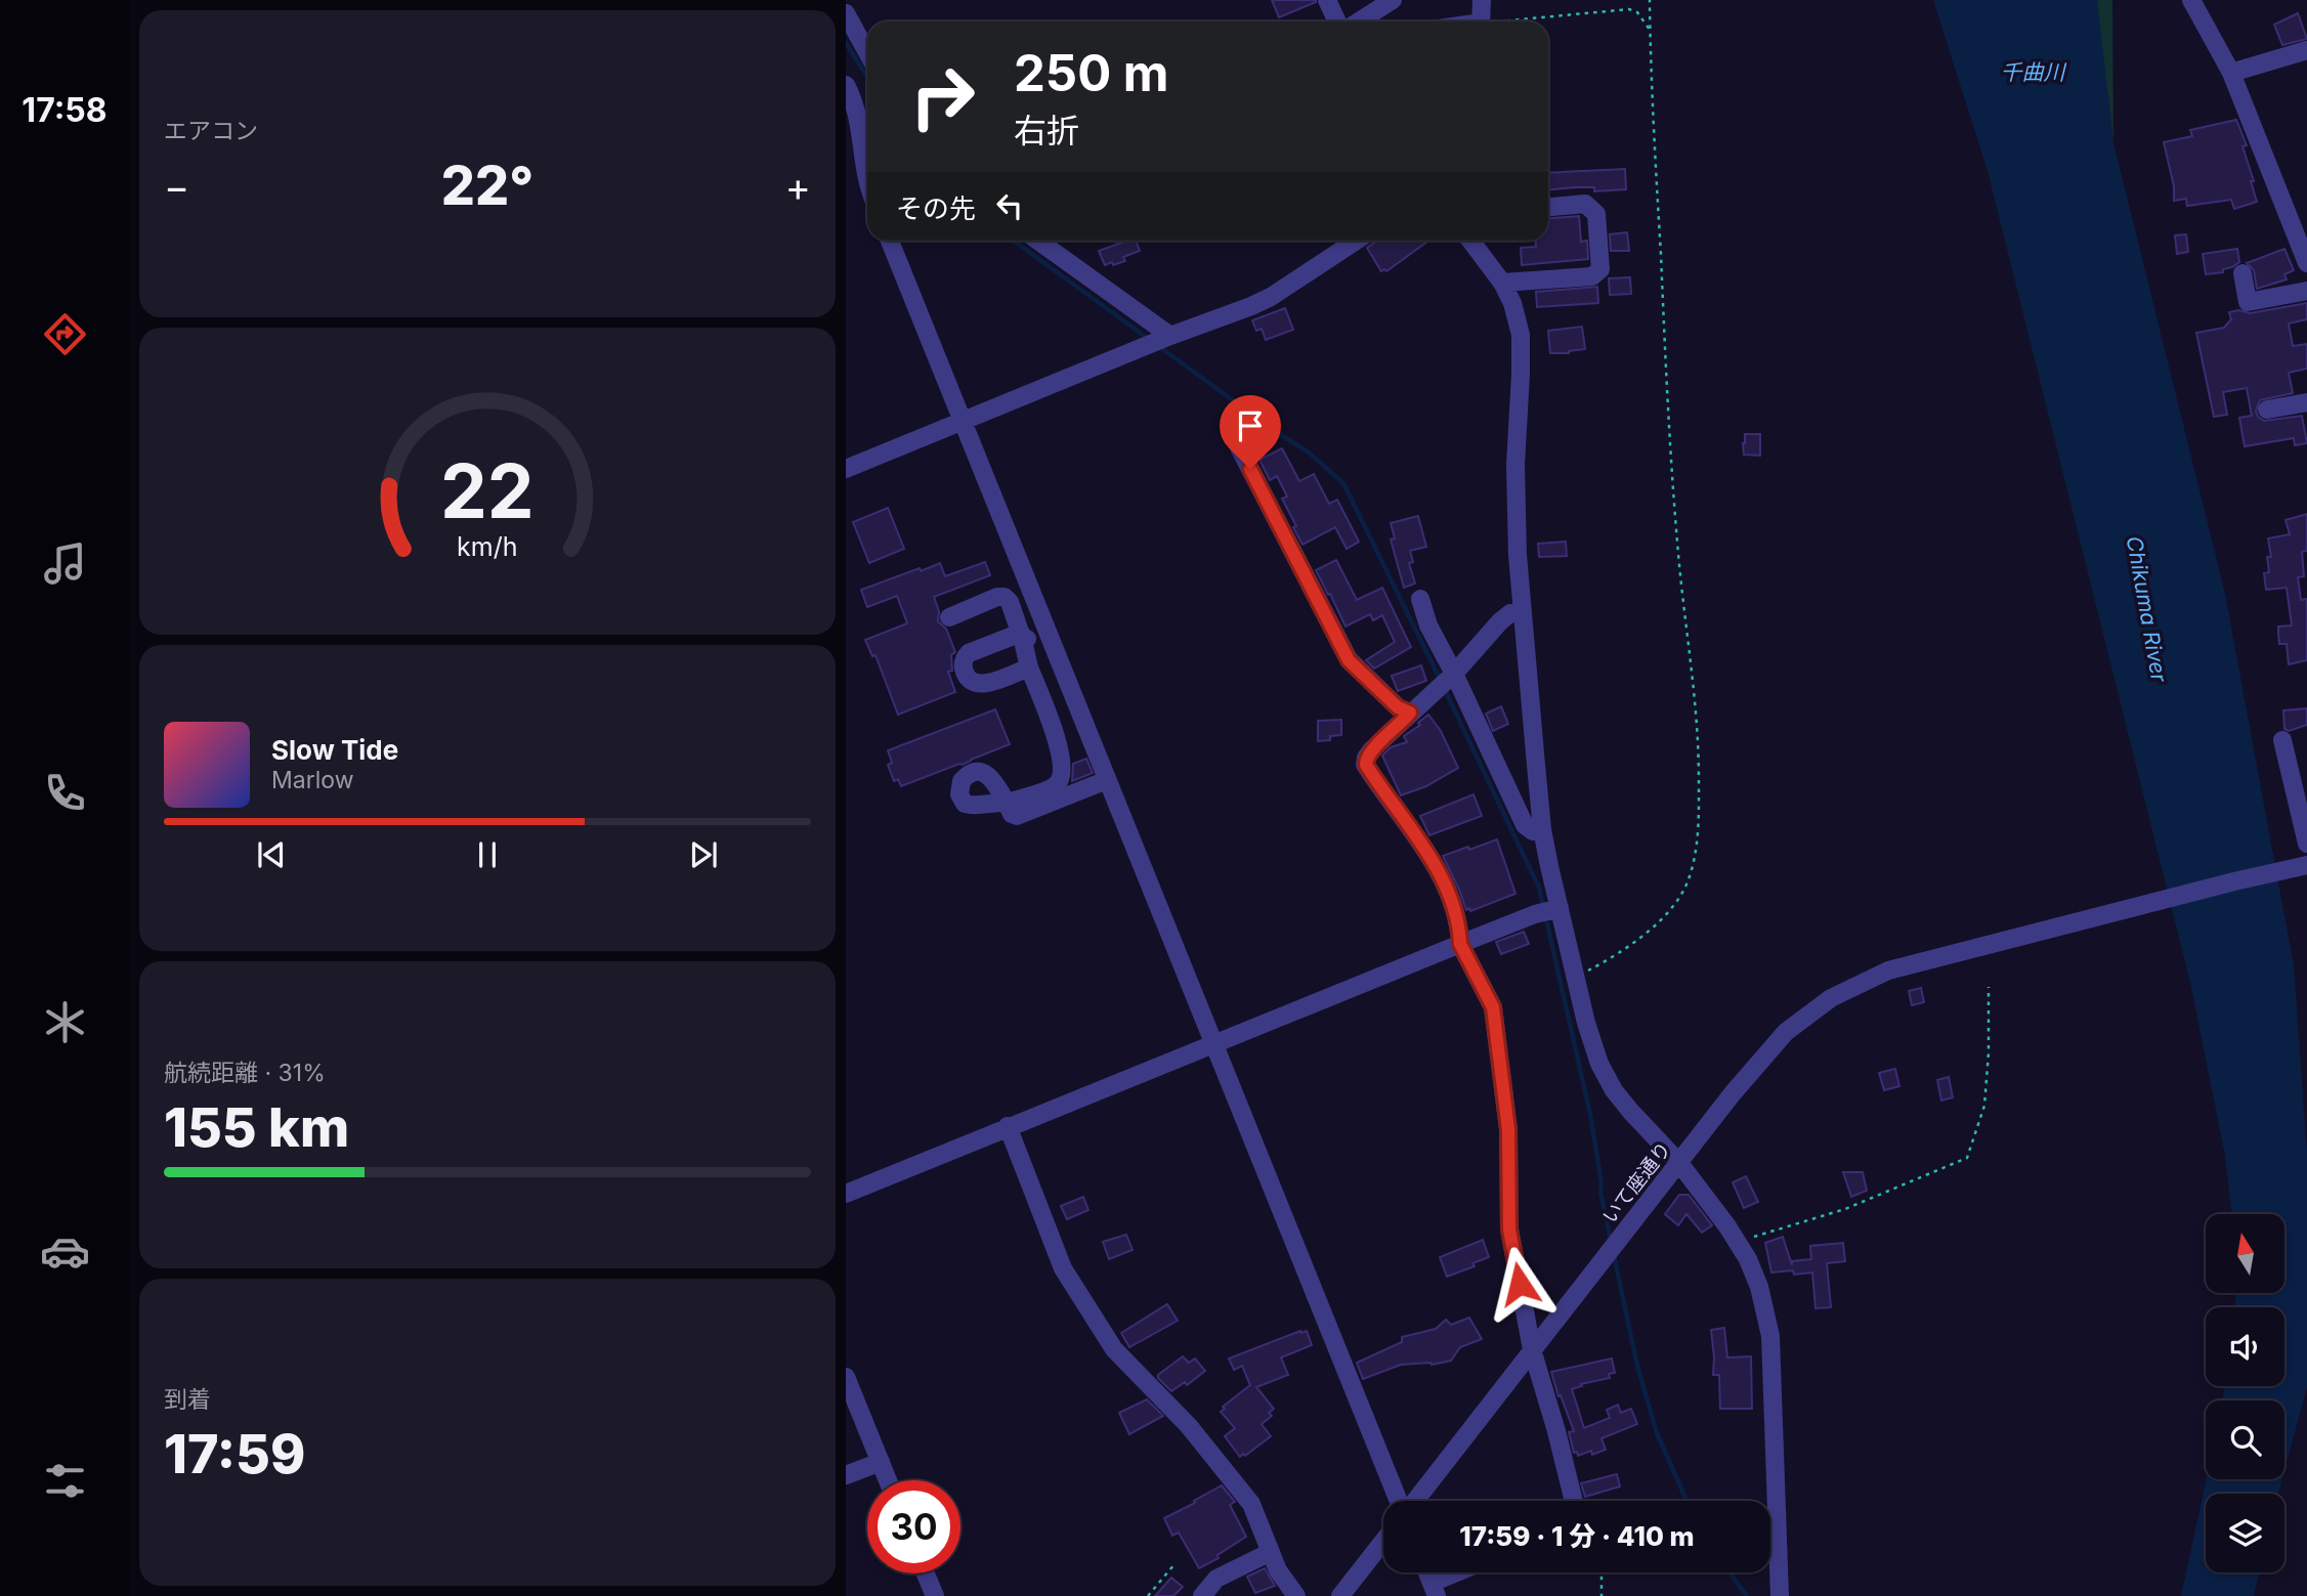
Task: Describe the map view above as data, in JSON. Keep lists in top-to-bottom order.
{
  "streets": {
    "street": ["いて座通り"]
  },
  "water": ["千曲川", "Chikuma River"],
  "north": "top",
  "page": {
    "tabs": "17:58",
    "tile": [
      "エアコン",
      ["航続距離 · 31%", "155 km"],
      ["到着", "17:59"]
    ],
    "turn": ["250 m", "右折"],
    "heat": ["−", "22°", "+"],
    "then": "その先",
    "song": ["Slow Tide", "Marlow"],
    "limit": "30",
    "trip": "17:59 · 1 分 · 410 m",
    "gauge": ["22", "km/h"]
  }
}
